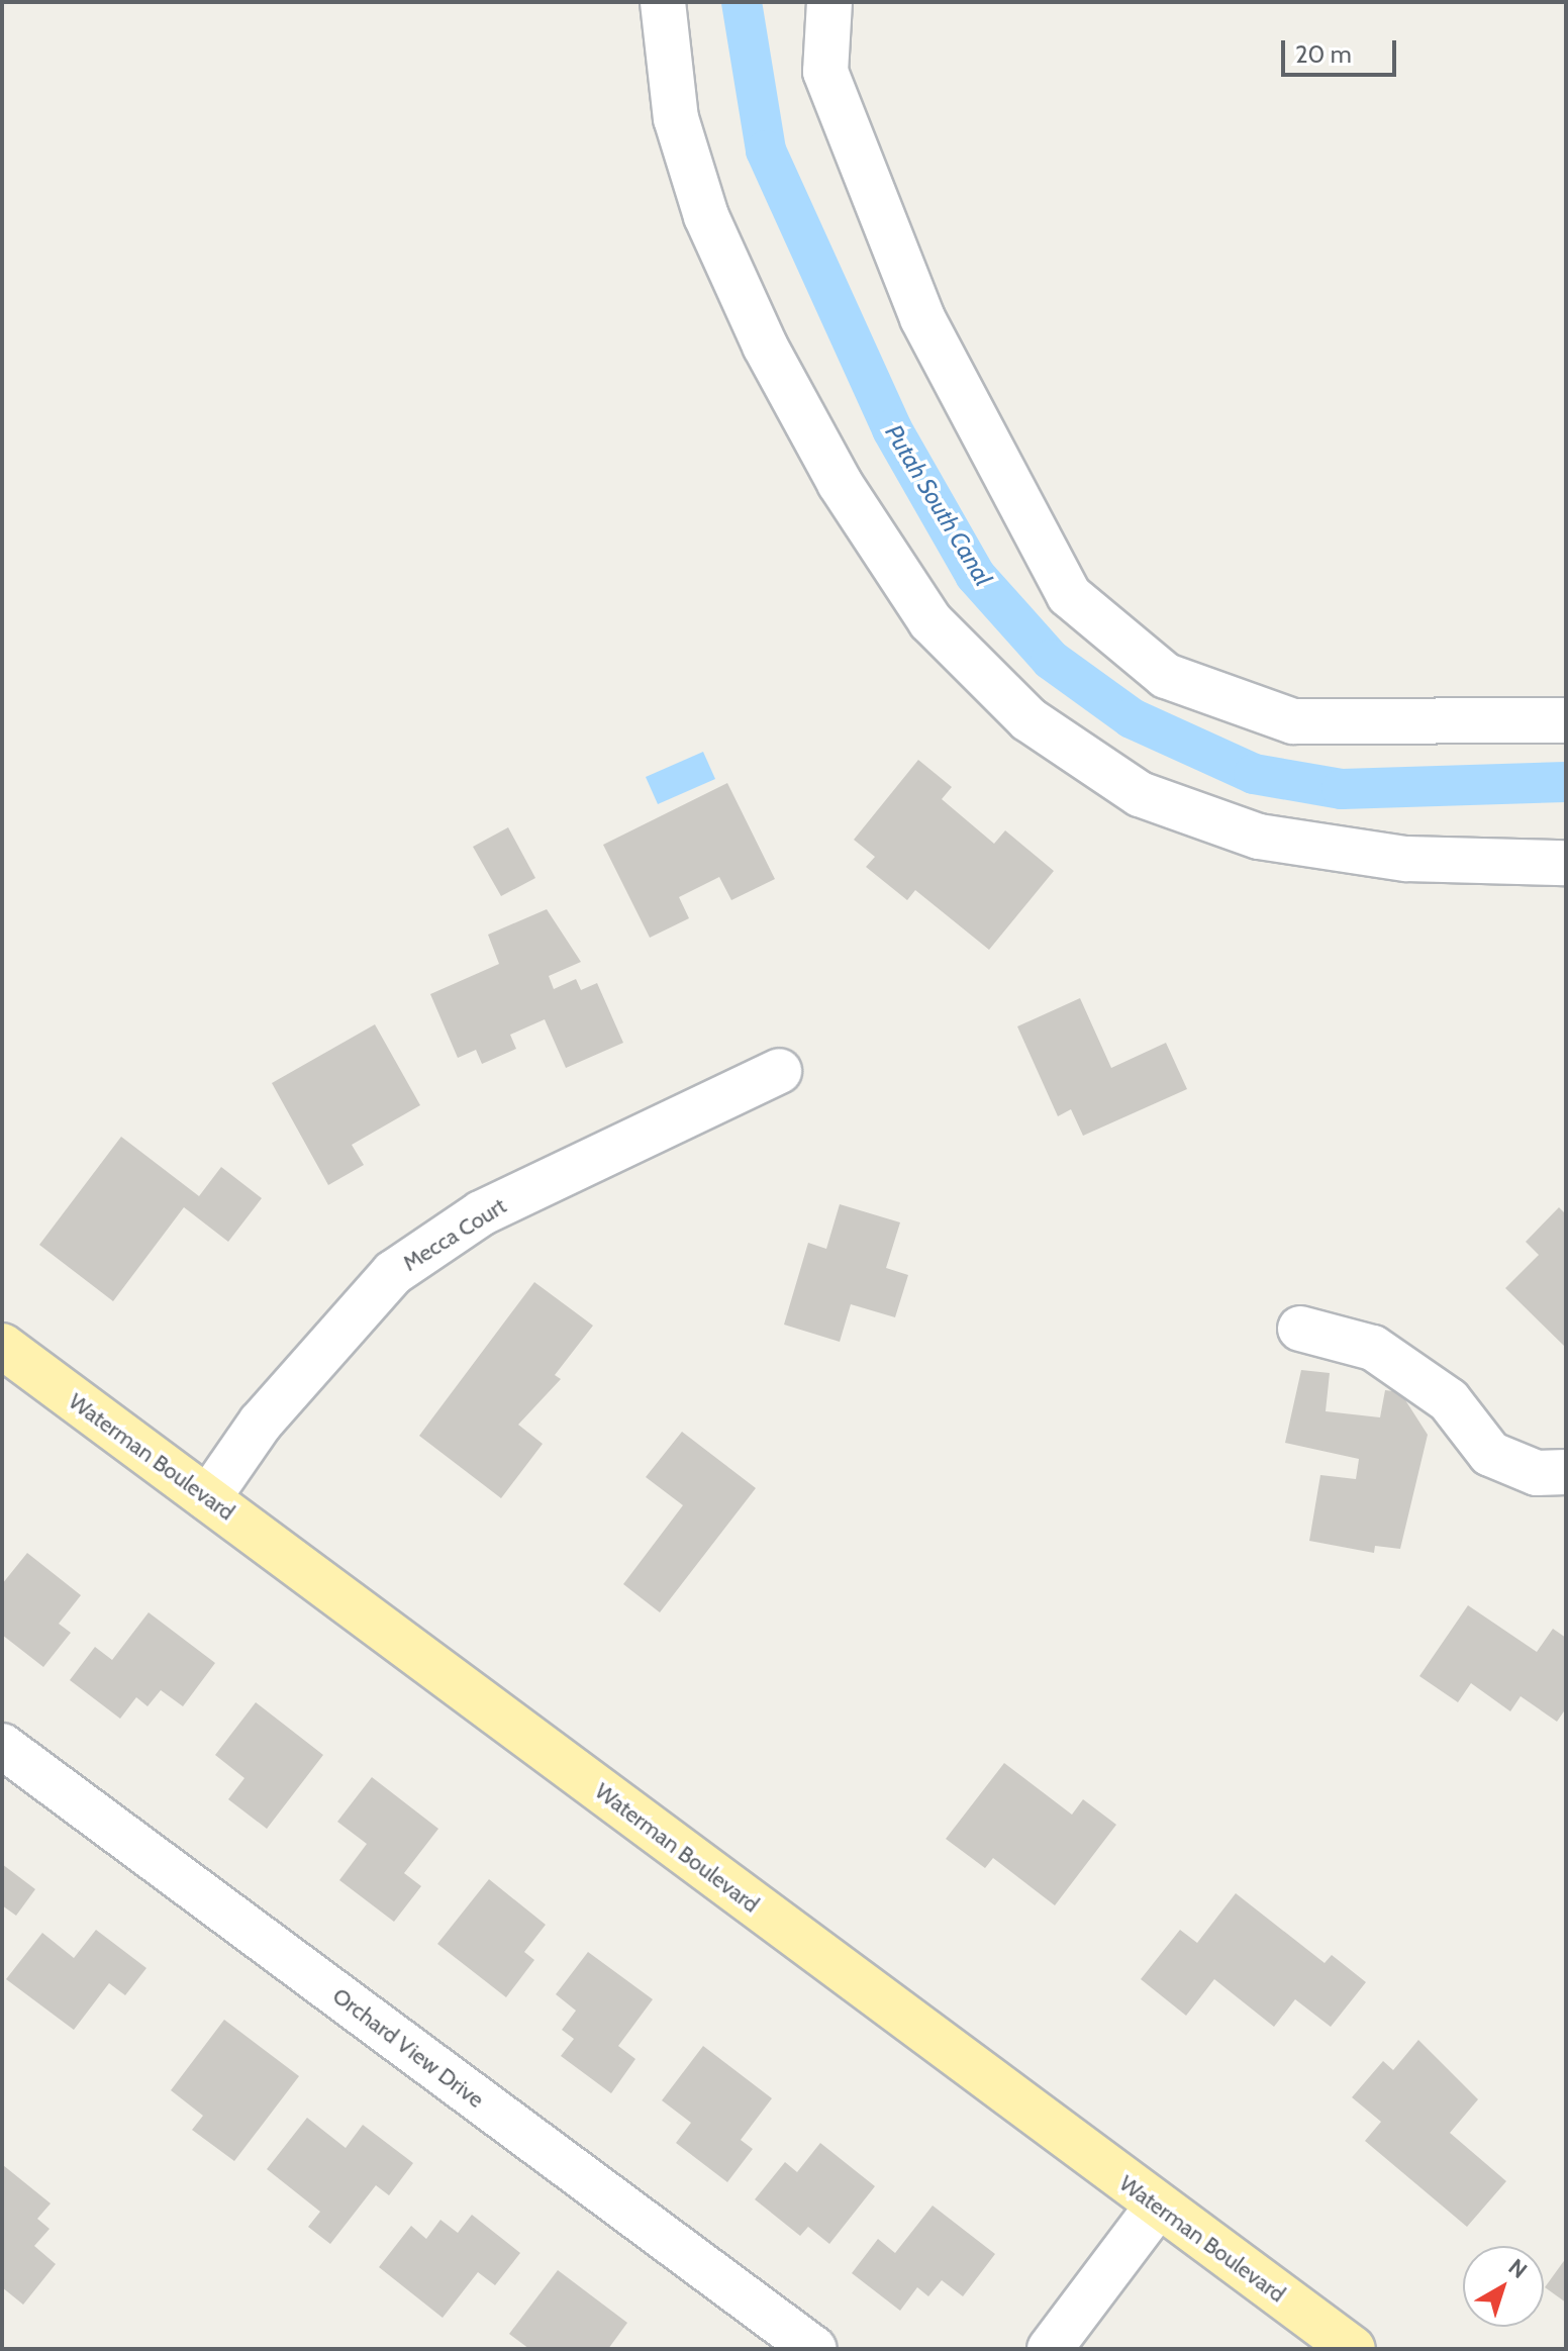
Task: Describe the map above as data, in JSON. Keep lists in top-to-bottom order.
{
  "streets": {
    "main road": ["Waterman Boulevard"],
    "street": ["Mecca Court", "Orchard View Drive"]
  },
  "crossings": [
    ["Mecca Court", "Waterman Boulevard"]
  ],
  "water": ["Putah South Canal"],
  "scale_bar": "20 m",
  "north": "top right"
}
